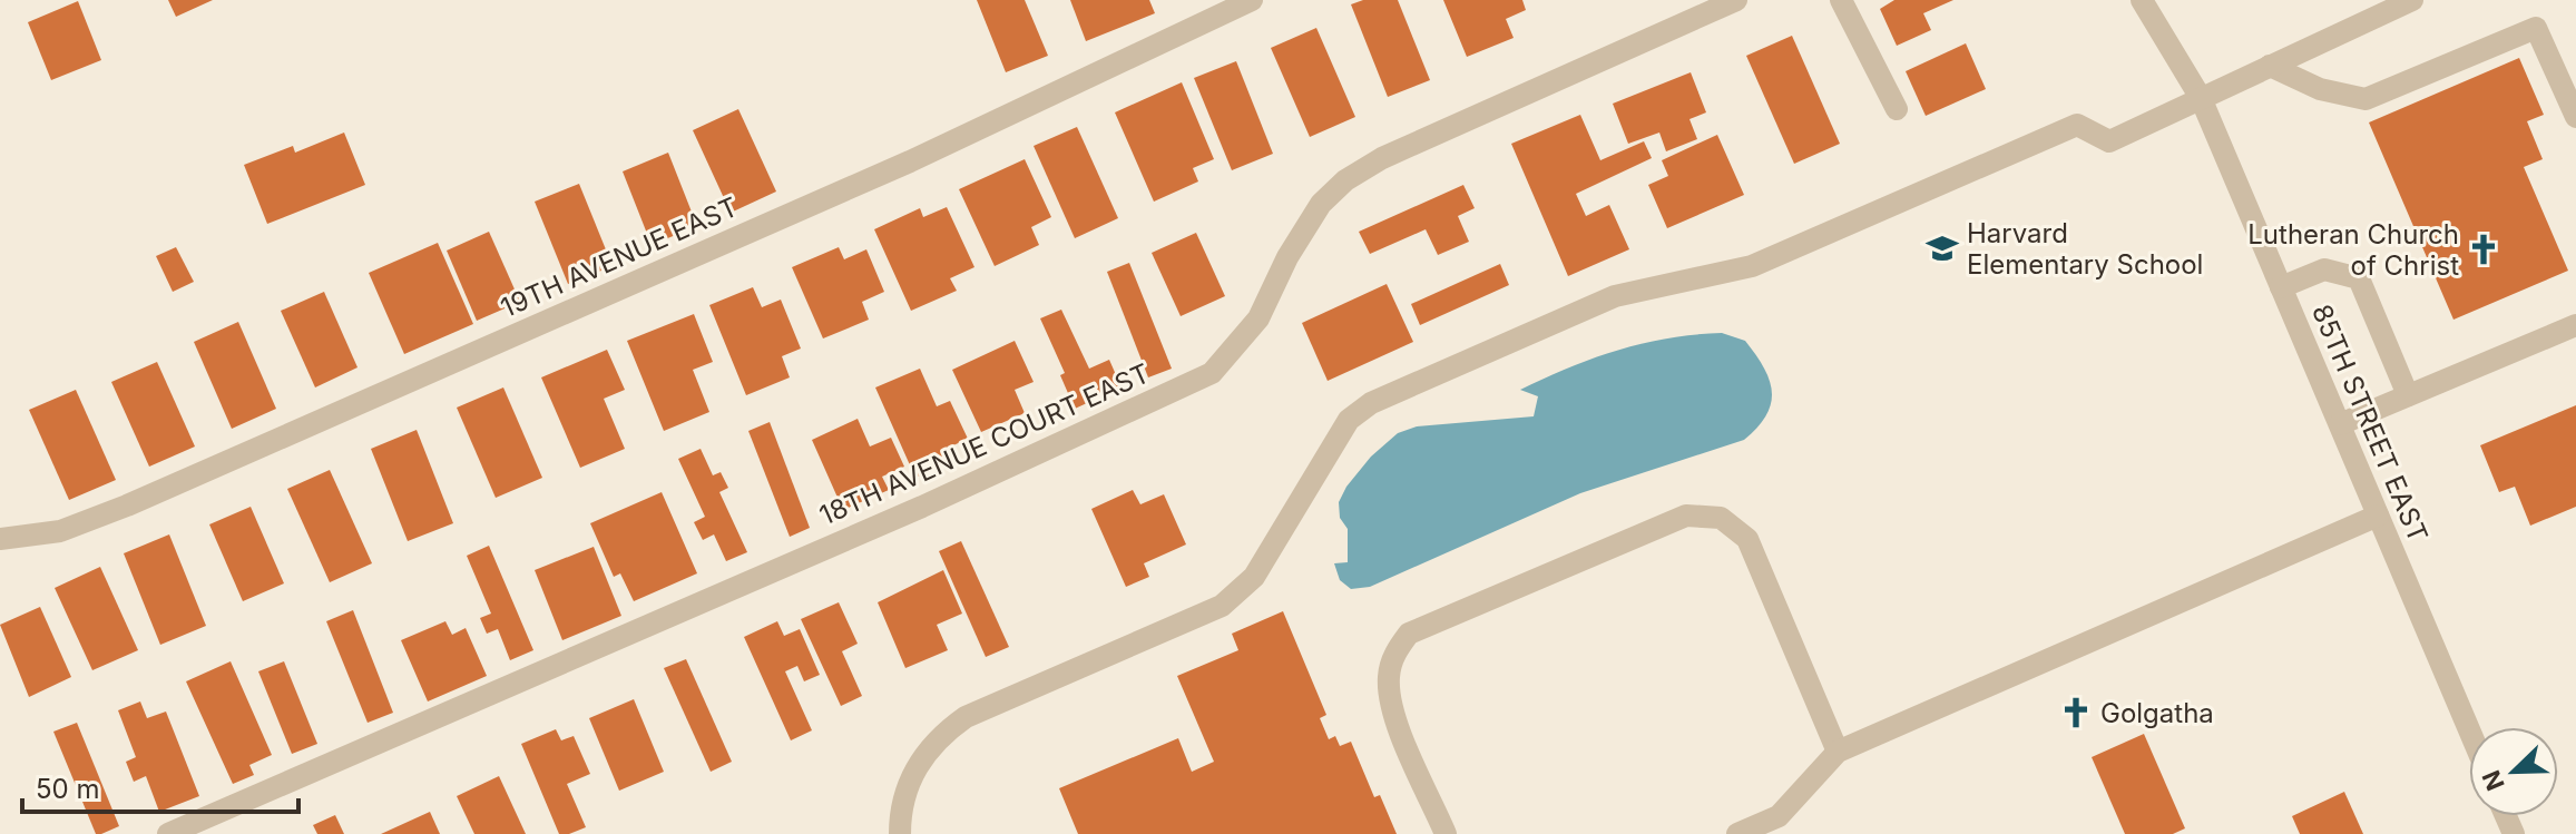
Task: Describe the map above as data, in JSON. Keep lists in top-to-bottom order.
{
  "streets": {
    "street": ["19TH AVENUE EAST", "85TH STREET EAST", "18TH AVENUE COURT EAST"]
  },
  "places": {
    "school or university": ["Harvard Elementary School"],
    "church": ["Lutheran Church of Christ", "Golgatha"]
  },
  "scale_bar": "50 m",
  "north": "bottom left"
}
